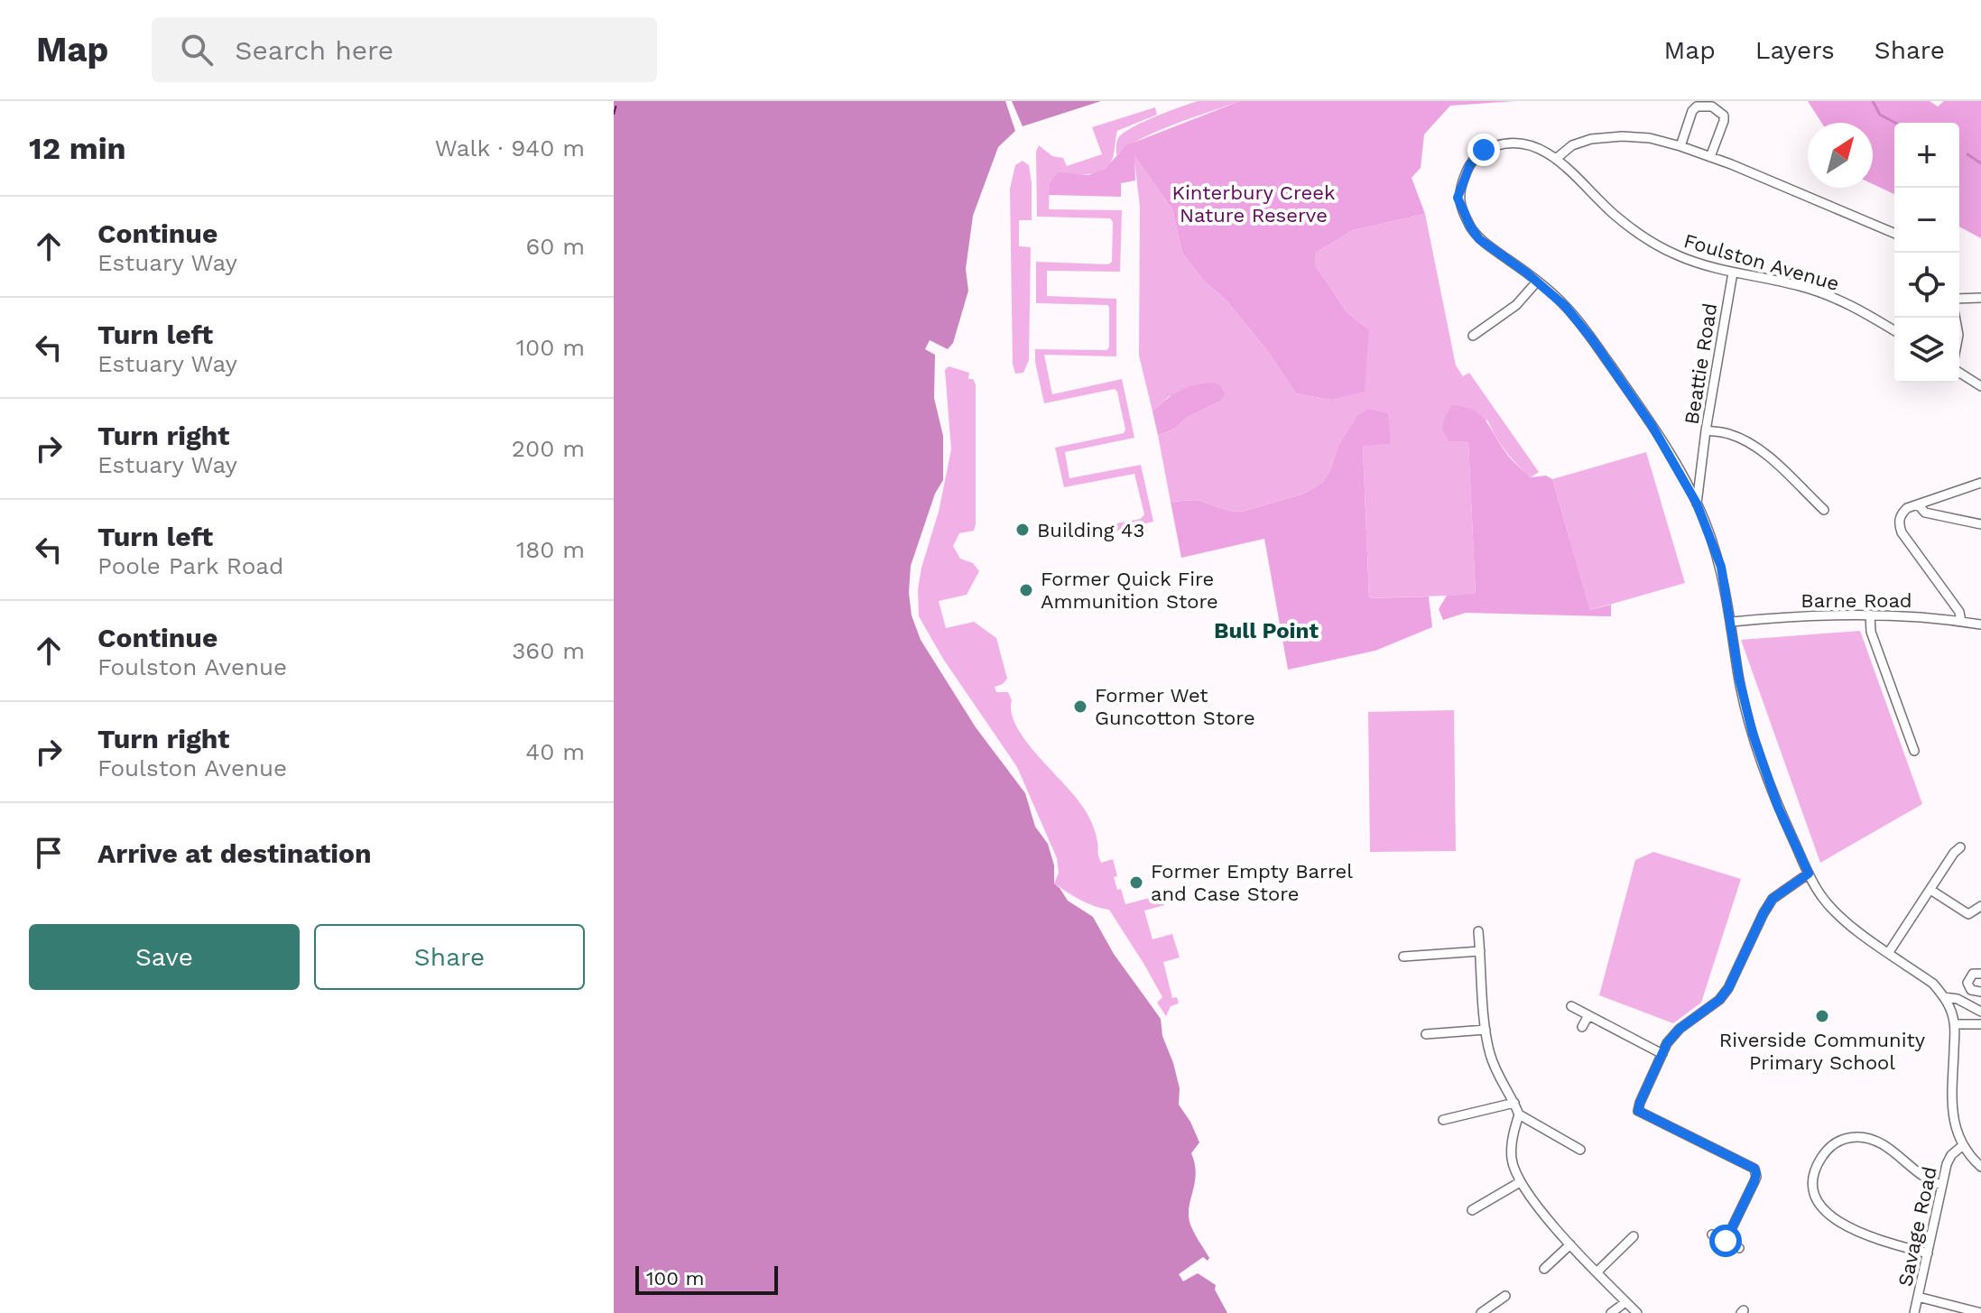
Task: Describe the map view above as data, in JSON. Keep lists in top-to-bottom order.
{
  "streets": {
    "street": [
      "Foulston Avenue",
      "Beattie Road",
      "Barne Road",
      "Savage Road"
    ]
  },
  "crossings": [
    ["Foulston Avenue", "Beattie Road"],
    ["Foulston Avenue", "Barne Road"]
  ],
  "districts": ["Bull Point"],
  "parks": ["Kinterbury Creek Nature Reserve"],
  "places": [
    "Building 43",
    "Former Quick Fire Ammunition Store",
    "Former Wet Guncotton Store",
    "Former Empty Barrel and Case Store",
    "Riverside Community Primary School"
  ],
  "scale_bar": "100 m",
  "north": "top right",
  "page": {
    "header": "Map",
    "search": "Search here",
    "nav": ["Map", "Layers", "Share"],
    "heading": ["12 min", "Walk · 940 m"],
    "map_buttons": ["+", "−"],
    "list": [
      ["Continue", "Estuary Way", "60 m"],
      ["Turn left", "Estuary Way", "100 m"],
      ["Turn right", "Estuary Way", "200 m"],
      ["Turn left", "Poole Park Road", "180 m"],
      ["Continue", "Foulston Avenue", "360 m"],
      ["Turn right", "Foulston Avenue", "40 m"],
      "Arrive at destination"
    ],
    "buttons": ["Save", "Share"],
    "scale": "100 m"
  }
}
